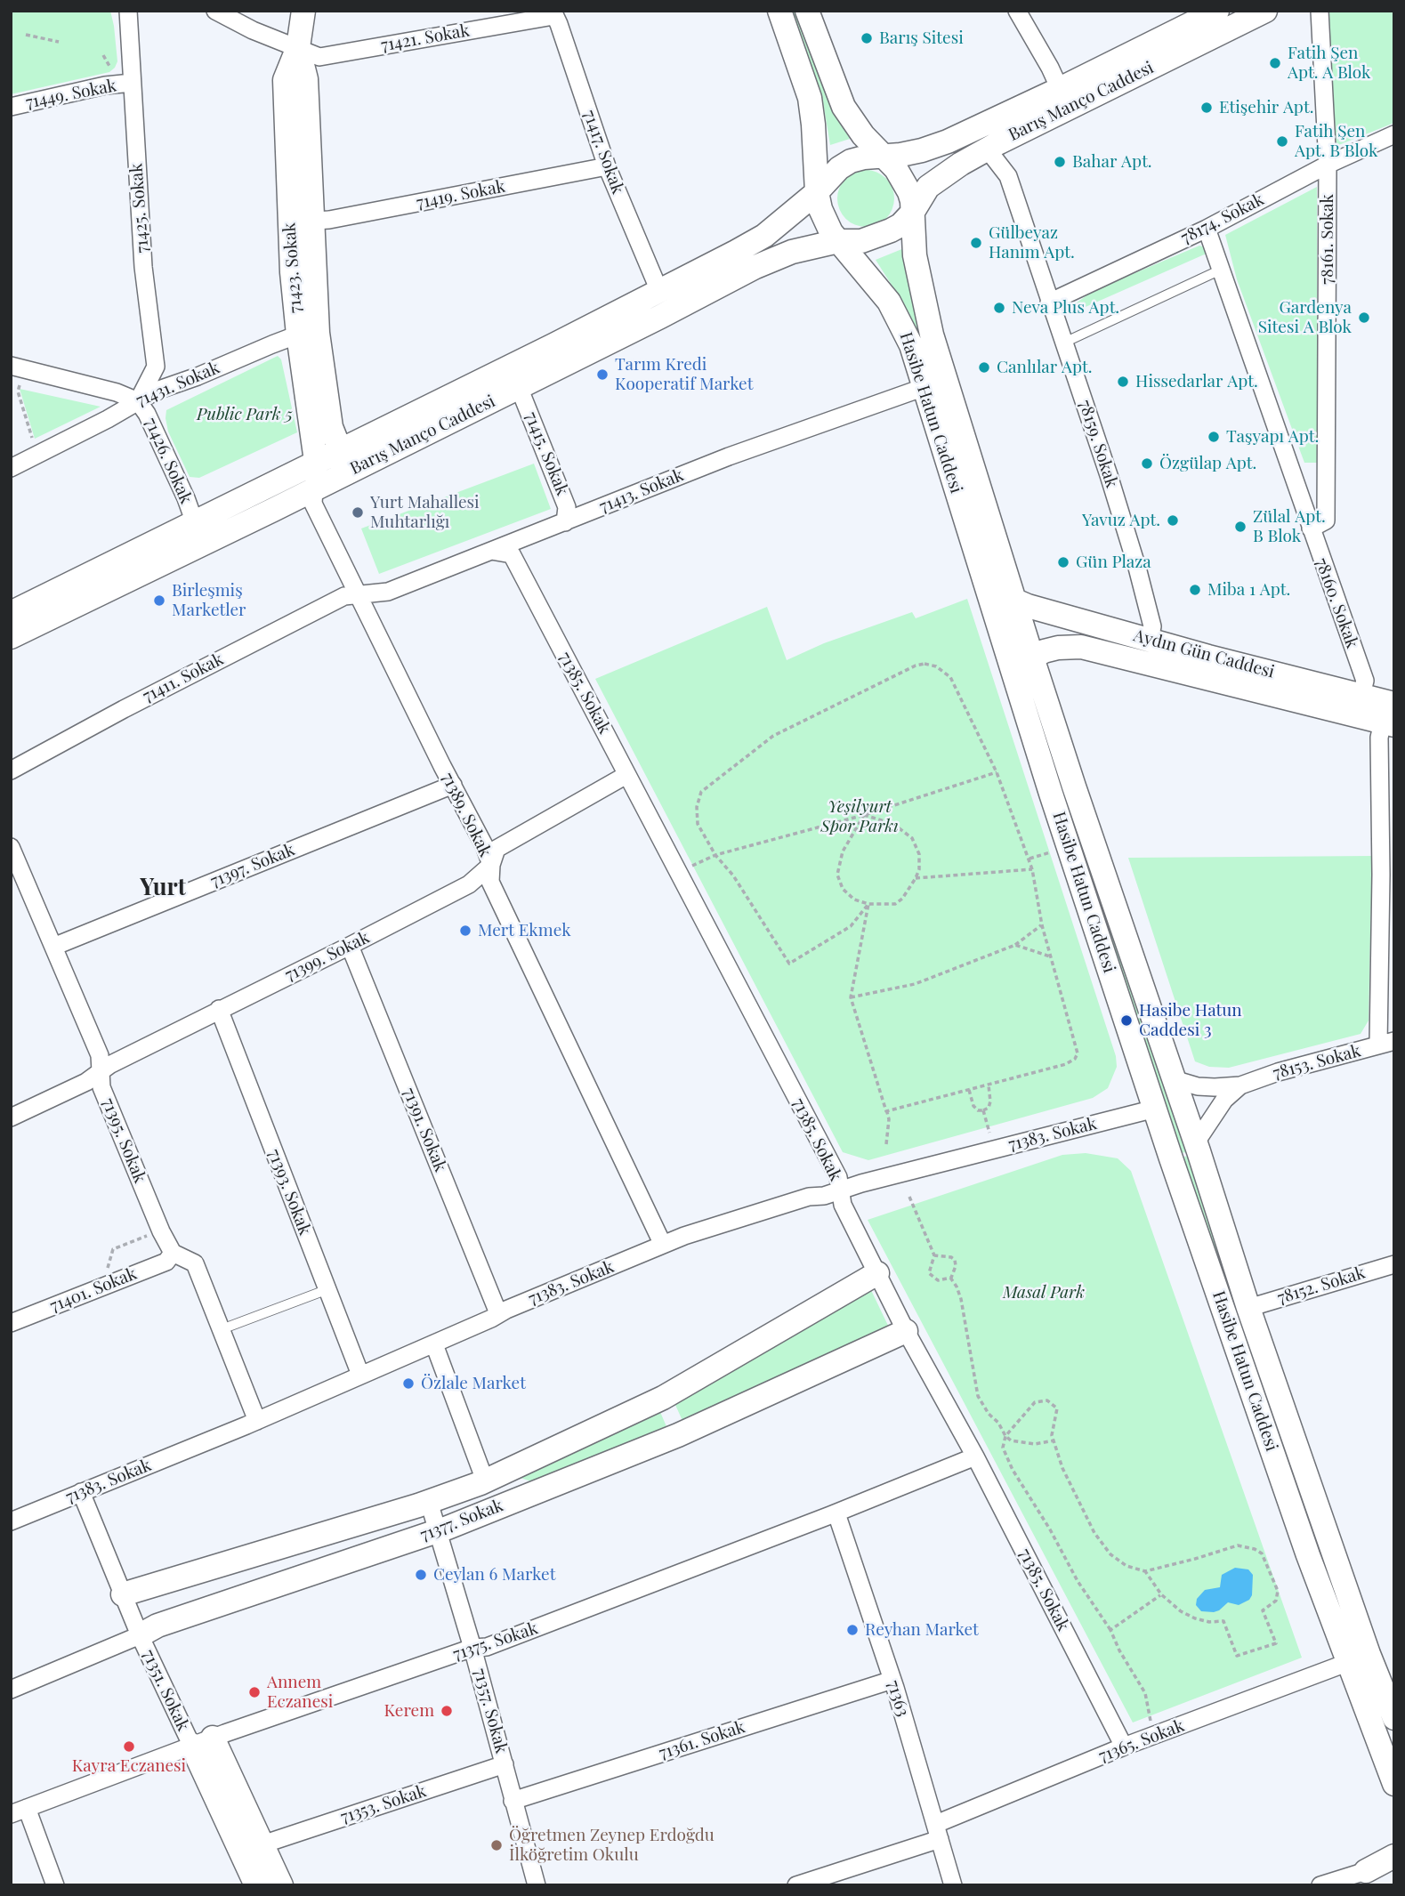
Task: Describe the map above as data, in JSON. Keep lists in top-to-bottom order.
{
  "streets": {
    "main road": [
      "Barış Manço Caddesi",
      "71423. Sokak",
      "Hasibe Hatun Caddesi",
      "Aydın Gün Caddesi",
      "71377. Sokak",
      "71351. Sokak"
    ],
    "street": [
      "71421. Sokak",
      "71449. Sokak",
      "71417. Sokak",
      "71419. Sokak",
      "71425. Sokak",
      "78174. Sokak",
      "78161. Sokak",
      "71431. Sokak",
      "78159. Sokak",
      "71415. Sokak",
      "71426. Sokak",
      "71413. Sokak",
      "78160. Sokak",
      "71411. Sokak",
      "71385. Sokak",
      "71389. Sokak",
      "71397. Sokak",
      "71399. Sokak",
      "78153. Sokak",
      "71391. Sokak",
      "71383. Sokak",
      "71395. Sokak",
      "71393. Sokak",
      "78152. Sokak",
      "71401. Sokak",
      "71375. Sokak",
      "71363",
      "71357. Sokak",
      "71361. Sokak",
      "71365. Sokak",
      "71353. Sokak"
    ]
  },
  "crossings": [
    ["71421. Sokak", "71417. Sokak"],
    ["71421. Sokak", "71423. Sokak"],
    ["71449. Sokak", "71425. Sokak"],
    ["Barış Manço Caddesi", "71417. Sokak"],
    ["Barış Manço Caddesi", "71423. Sokak"],
    ["Barış Manço Caddesi", "Hasibe Hatun Caddesi"],
    ["Barış Manço Caddesi", "78159. Sokak"],
    ["Barış Manço Caddesi", "71415. Sokak"],
    ["Barış Manço Caddesi", "71426. Sokak"],
    ["71417. Sokak", "71419. Sokak"],
    ["71419. Sokak", "71423. Sokak"],
    ["71425. Sokak", "71431. Sokak"],
    ["71425. Sokak", "71426. Sokak"],
    ["78174. Sokak", "78161. Sokak"],
    ["78174. Sokak", "78159. Sokak"],
    ["78174. Sokak", "78160. Sokak"],
    ["78161. Sokak", "78160. Sokak"],
    ["71423. Sokak", "71431. Sokak"],
    ["71431. Sokak", "71426. Sokak"],
    ["Hasibe Hatun Caddesi", "71413. Sokak"],
    ["Hasibe Hatun Caddesi", "Aydın Gün Caddesi"],
    ["Hasibe Hatun Caddesi", "78153. Sokak"],
    ["Hasibe Hatun Caddesi", "71383. Sokak"],
    ["Hasibe Hatun Caddesi", "78152. Sokak"],
    ["Hasibe Hatun Caddesi", "71365. Sokak"],
    ["78159. Sokak", "Aydın Gün Caddesi"],
    ["71415. Sokak", "71413. Sokak"],
    ["71413. Sokak", "71411. Sokak"],
    ["71413. Sokak", "71385. Sokak"],
    ["71413. Sokak", "71389. Sokak"],
    ["78160. Sokak", "Aydın Gün Caddesi"],
    ["71411. Sokak", "71389. Sokak"],
    ["71385. Sokak", "71399. Sokak"],
    ["71385. Sokak", "71383. Sokak"],
    ["71385. Sokak", "71377. Sokak"],
    ["71385. Sokak", "71375. Sokak"],
    ["71385. Sokak", "71365. Sokak"],
    ["71389. Sokak", "71397. Sokak"],
    ["71389. Sokak", "71399. Sokak"],
    ["71389. Sokak", "71383. Sokak"],
    ["71397. Sokak", "71395. Sokak"],
    ["71399. Sokak", "71391. Sokak"],
    ["71399. Sokak", "71395. Sokak"],
    ["71399. Sokak", "71393. Sokak"],
    ["71391. Sokak", "71383. Sokak"],
    ["71383. Sokak", "71395. Sokak"],
    ["71383. Sokak", "71393. Sokak"],
    ["71383. Sokak", "71351. Sokak"],
    ["71395. Sokak", "71401. Sokak"],
    ["71377. Sokak", "71351. Sokak"],
    ["71377. Sokak", "71357. Sokak"],
    ["71375. Sokak", "71351. Sokak"],
    ["71375. Sokak", "71363"],
    ["71375. Sokak", "71357. Sokak"],
    ["71351. Sokak", "71353. Sokak"],
    ["71363", "71361. Sokak"],
    ["71363", "71365. Sokak"],
    ["71357. Sokak", "71361. Sokak"],
    ["71357. Sokak", "71353. Sokak"]
  ],
  "districts": ["Yurt"],
  "parks": ["Public Park 5", "Yeşilyurt Spor Parkı", "Masal Park"],
  "places": [
    "Barış Sitesi",
    "Fatih Şen Apt. A Blok",
    "Etişehir Apt.",
    "Fatih Şen Apt. B Blok",
    "Bahar Apt.",
    "Gülbeyaz Hanım Apt.",
    "Neva Plus Apt.",
    "Gardenya Sitesi A Blok",
    "Canlılar Apt.",
    "Tarım Kredi Kooperatif Market",
    "Hissedarlar Apt.",
    "Taşyapı Apt.",
    "Özgülap Apt.",
    "Yurt Mahallesi Muhtarlığı",
    "Yavuz Apt.",
    "Zülal Apt. B Blok",
    "Gün Plaza",
    "Miba 1 Apt.",
    "Birleşmiş Marketler",
    "Mert Ekmek",
    "Hasibe Hatun Caddesi 3",
    "Özlale Market",
    "Ceylan 6 Market",
    "Reyhan Market",
    "Annem Eczanesi",
    "Kerem",
    "Kayra Eczanesi",
    "Öğretmen Zeynep Erdoğdu İlköğretim Okulu"
  ]
}
